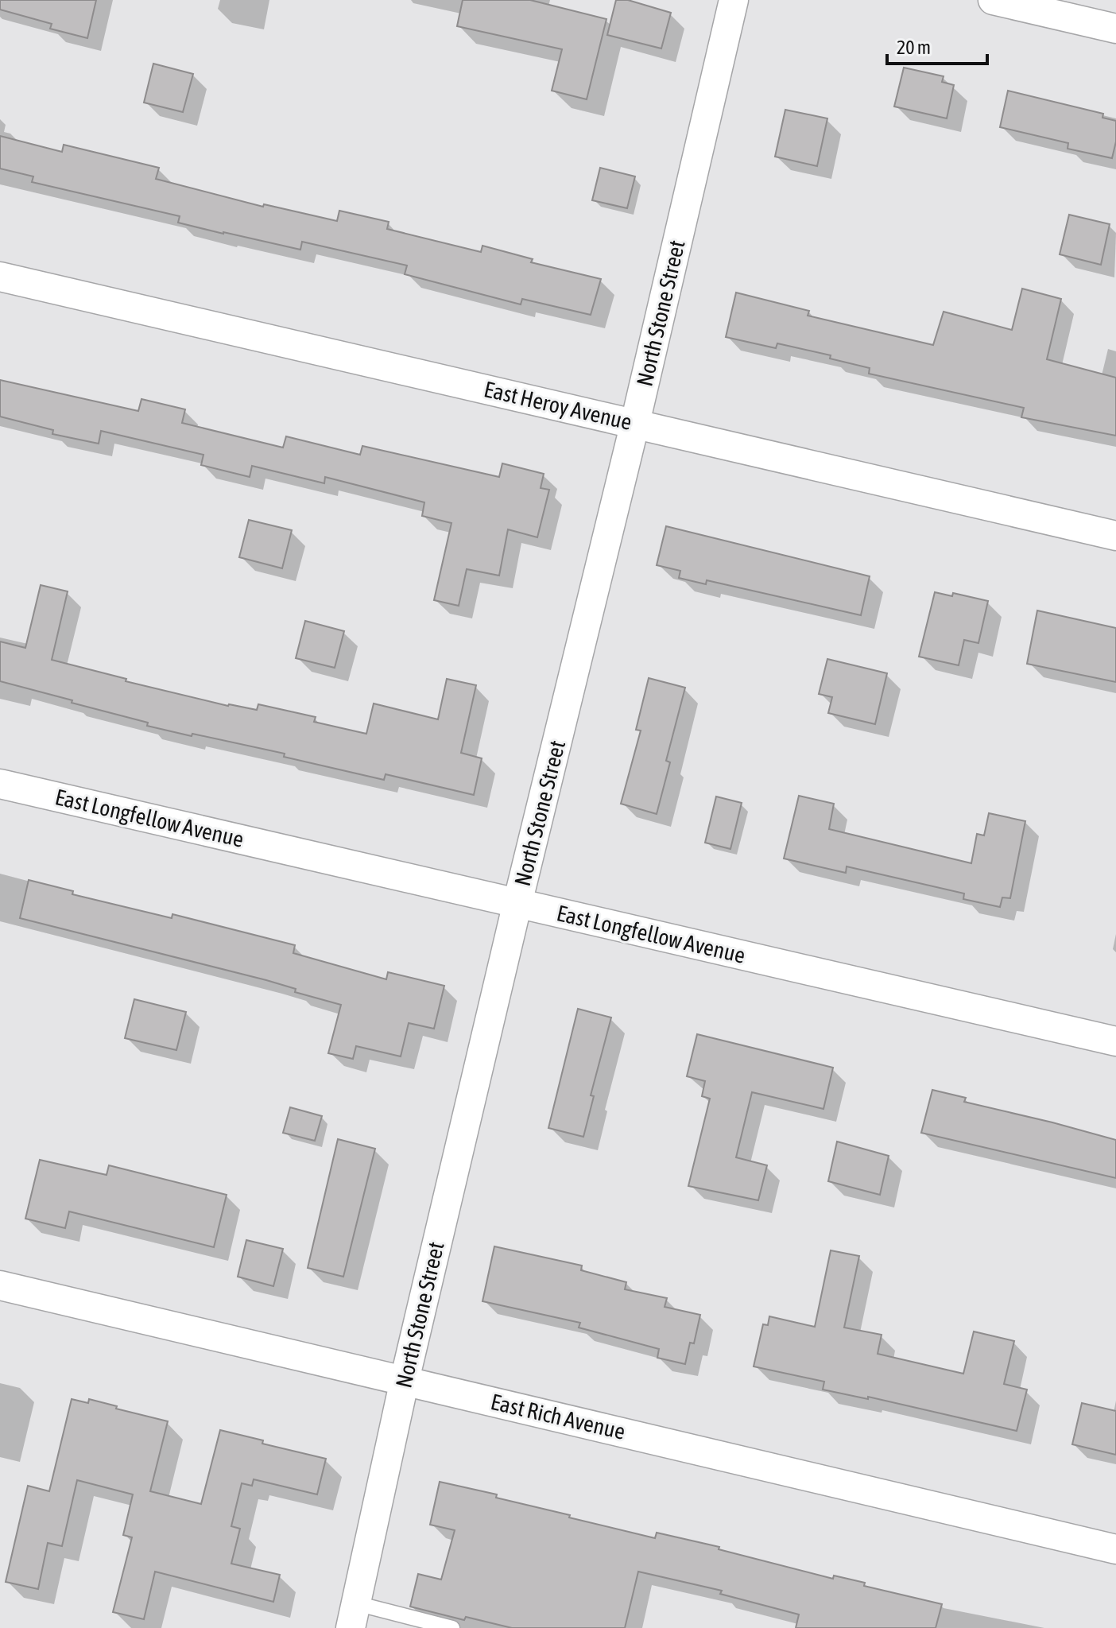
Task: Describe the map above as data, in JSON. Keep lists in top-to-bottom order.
{
  "streets": {
    "street": [
      "North Stone Street",
      "East Heroy Avenue",
      "East Longfellow Avenue",
      "East Rich Avenue"
    ]
  },
  "crossings": [
    ["North Stone Street", "East Heroy Avenue"],
    ["North Stone Street", "East Longfellow Avenue"],
    ["North Stone Street", "East Rich Avenue"]
  ],
  "scale_bar": "20 m"
}
